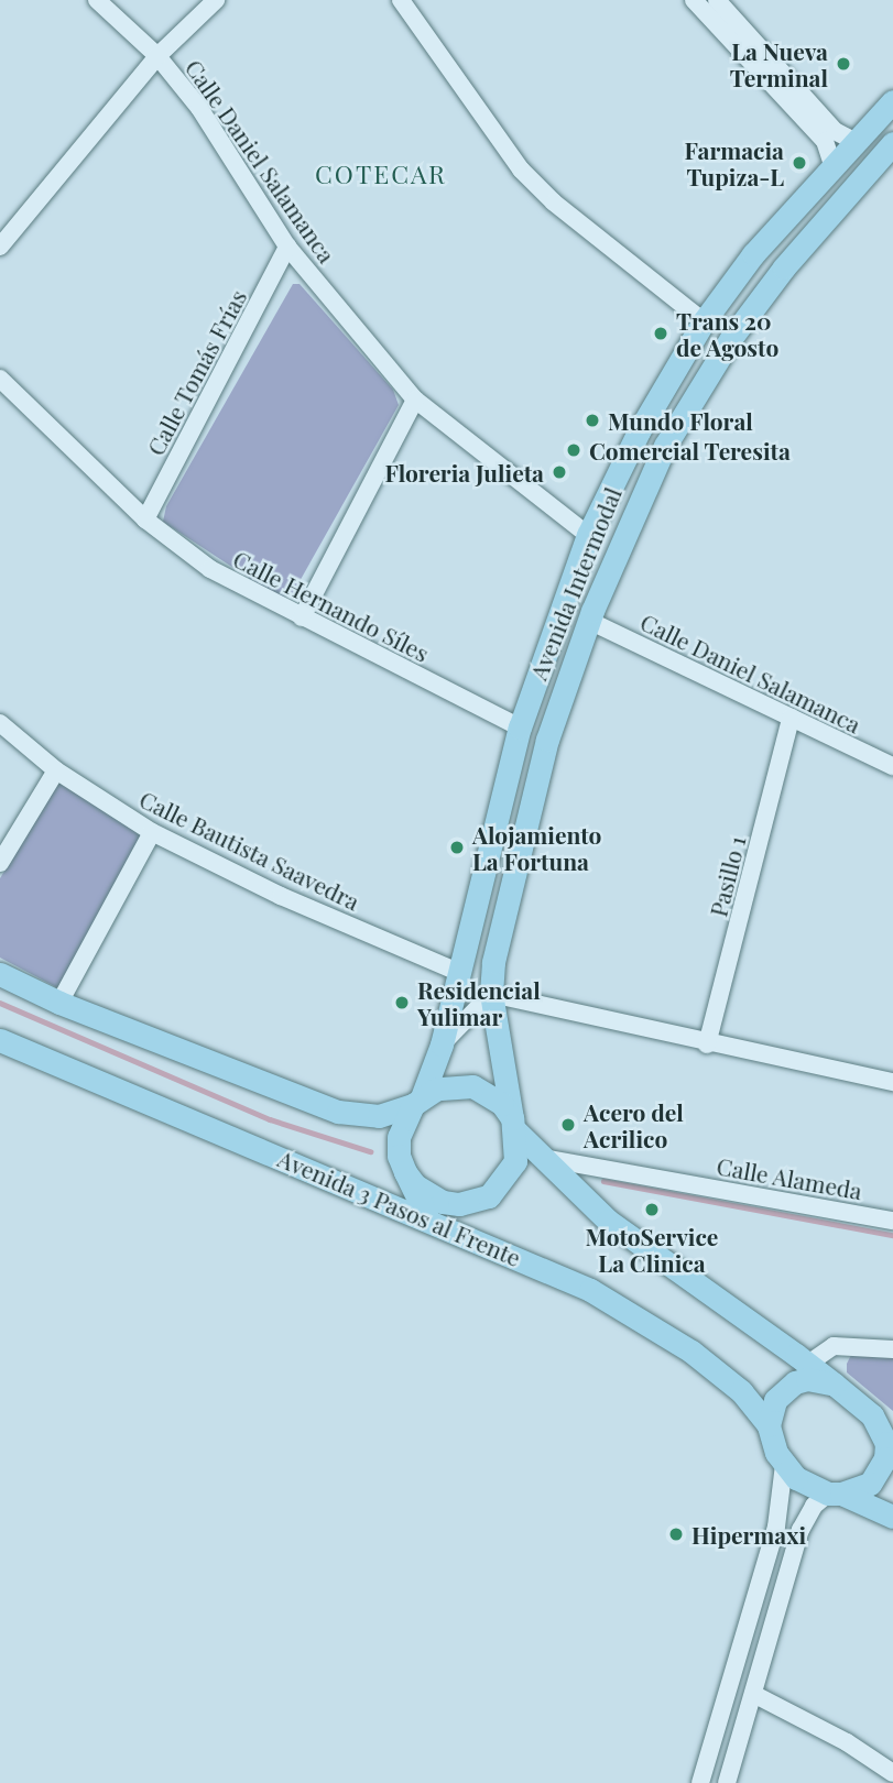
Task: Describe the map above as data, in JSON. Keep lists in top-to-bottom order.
{
  "streets": {
    "main road": ["Avenida Intermodal", "Avenida 3 Pasos al Frente"],
    "street": [
      "Calle Daniel Salamanca",
      "Calle Tomás Frías",
      "Calle Hernando Síles",
      "Calle Bautista Saavedra",
      "Pasillo 1",
      "Calle Alameda"
    ]
  },
  "crossings": [
    ["Calle Daniel Salamanca", "Calle Tomás Frías"],
    ["Calle Daniel Salamanca", "Avenida Intermodal"],
    ["Calle Daniel Salamanca", "Pasillo 1"],
    ["Calle Tomás Frías", "Calle Hernando Síles"],
    ["Avenida Intermodal", "Calle Hernando Síles"],
    ["Avenida Intermodal", "Calle Bautista Saavedra"]
  ],
  "districts": ["COTECAR"],
  "places": [
    "La Nueva Terminal",
    "Farmacia Tupiza-L",
    "Trans 20 de Agosto",
    "Mundo Floral",
    "Comercial Teresita",
    "Floreria Julieta",
    "Alojamiento La Fortuna",
    "Residencial Yulimar",
    "Acero del Acrilico",
    "MotoService La Clinica",
    "Hipermaxi"
  ]
}
